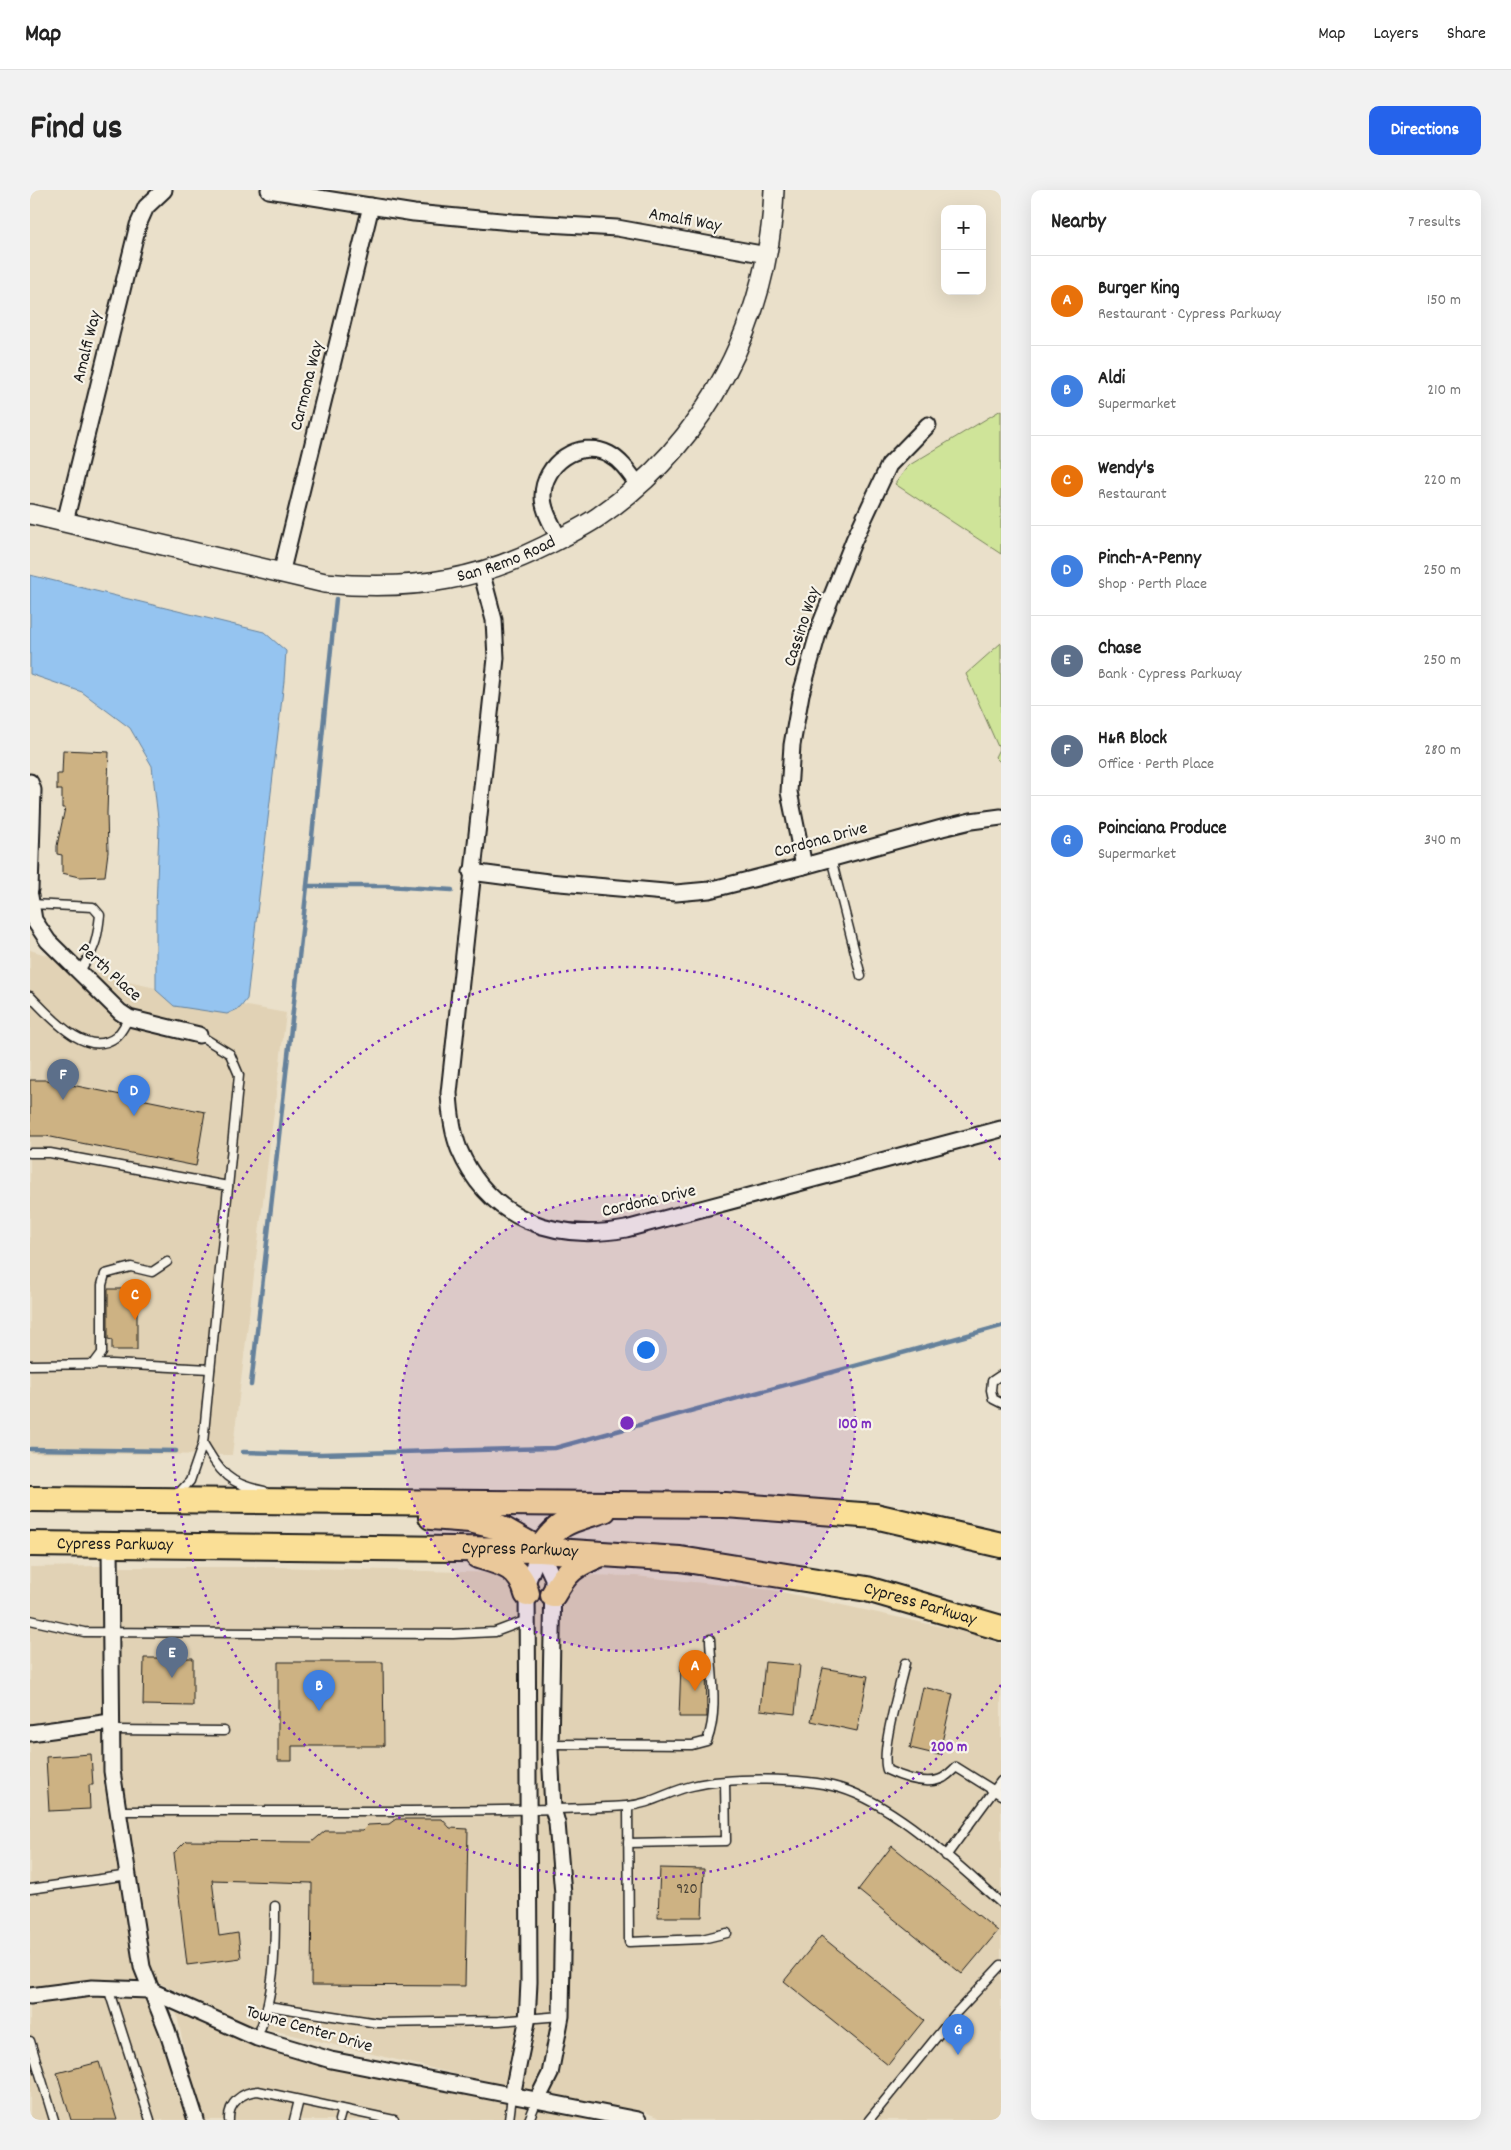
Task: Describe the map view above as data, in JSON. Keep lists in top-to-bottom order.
{
  "streets": {
    "main road": ["Cypress Parkway"],
    "street": [
      "Amalfi Way",
      "Carmona Way",
      "San Remo Road",
      "Cassino Way",
      "Cordona Drive",
      "Perth Place",
      "Towne Center Drive"
    ]
  },
  "crossings": [
    ["Amalfi Way", "Carmona Way"],
    ["Amalfi Way", "San Remo Road"],
    ["Carmona Way", "San Remo Road"],
    ["San Remo Road", "Cordona Drive"],
    ["Cassino Way", "Cordona Drive"]
  ],
  "house_numbers": ["920"],
  "page": {
    "header": "Map",
    "nav": ["Map", "Layers", "Share"],
    "title": "Find us",
    "buttons": "Directions",
    "heading": ["Nearby", "7 results"],
    "map_buttons": ["+", "−"],
    "list": [
      {
        "mark": "A",
        "name": "Burger King",
        "note": "Restaurant · Cypress Parkway",
        "value": "150 m"
      },
      {
        "mark": "B",
        "name": "Aldi",
        "note": "Supermarket",
        "value": "210 m"
      },
      {
        "mark": "C",
        "name": "Wendy's",
        "note": "Restaurant",
        "value": "220 m"
      },
      {
        "mark": "D",
        "name": "Pinch-A-Penny",
        "note": "Shop · Perth Place",
        "value": "250 m"
      },
      {
        "mark": "E",
        "name": "Chase",
        "note": "Bank · Cypress Parkway",
        "value": "250 m"
      },
      {
        "mark": "F",
        "name": "H&R Block",
        "note": "Office · Perth Place",
        "value": "280 m"
      },
      {
        "mark": "G",
        "name": "Poinciana Produce",
        "note": "Supermarket",
        "value": "340 m"
      }
    ],
    "pins": [
      "F",
      "D",
      "C",
      "E",
      "A",
      "B",
      "G"
    ]
  },
  "rings": ["100 m", "200 m"]
}
